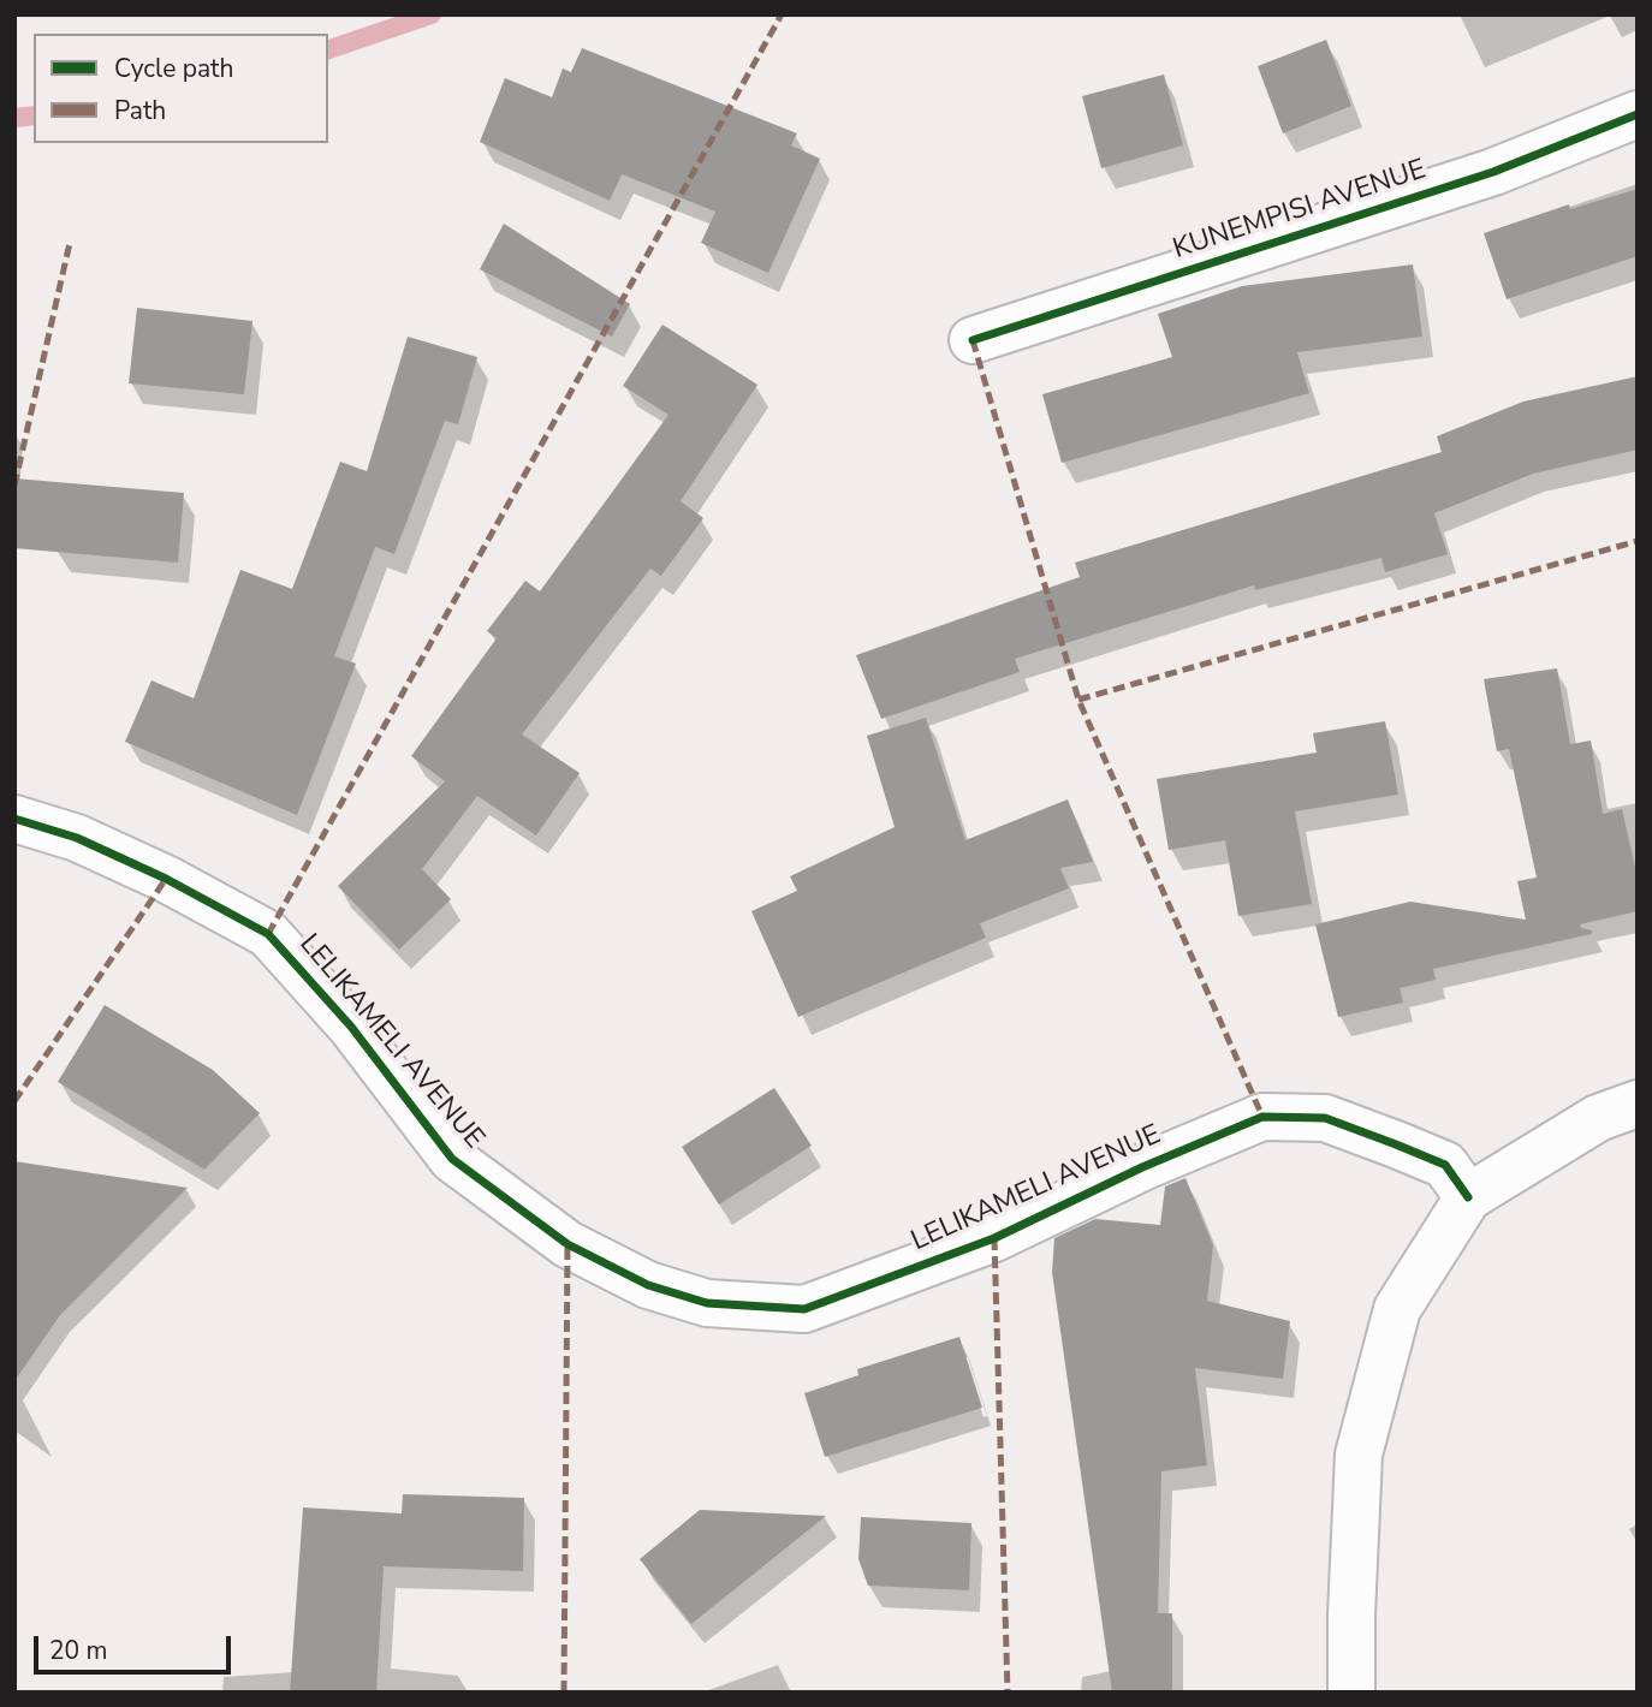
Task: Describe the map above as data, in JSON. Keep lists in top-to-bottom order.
{
  "streets": {
    "street": ["KUNEMPISI AVENUE", "LELIKAMELI AVENUE"]
  },
  "legend": ["Cycle path", "Path"],
  "scale_bar": "20 m"
}
